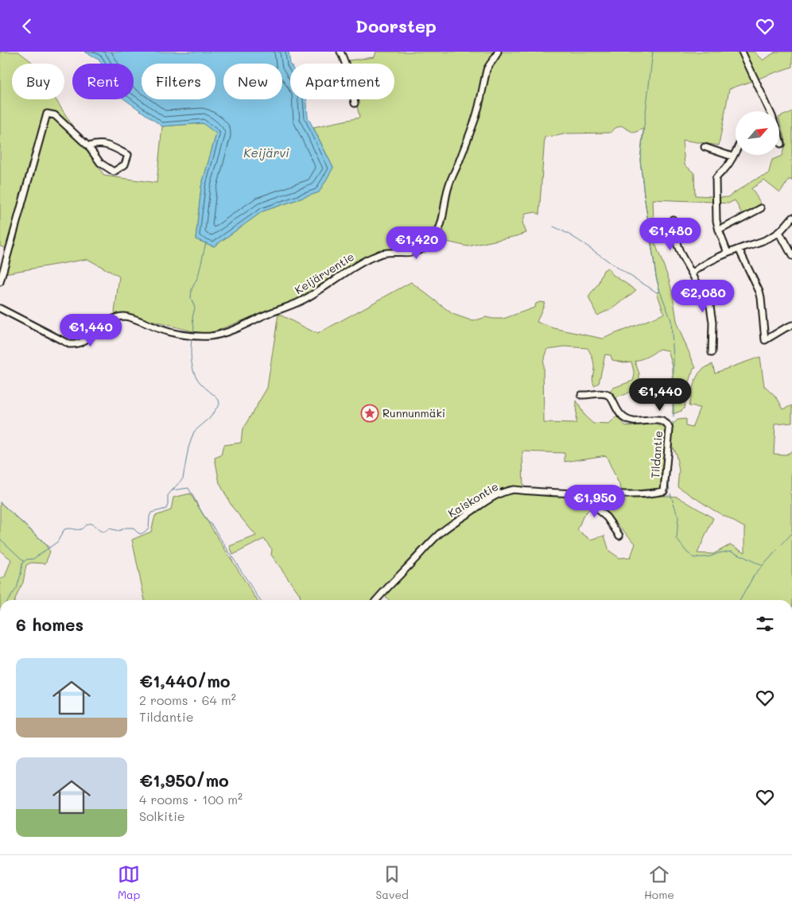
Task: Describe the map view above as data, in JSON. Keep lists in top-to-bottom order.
{
  "streets": {
    "street": ["Keijärventie", "Tildantie", "Kaiskontie"]
  },
  "crossings": [
    ["Tildantie", "Kaiskontie"]
  ],
  "water": ["Keijärvi"],
  "places": {
    "place": ["Runnunmäki"]
  },
  "north": "top right",
  "page": {
    "header": "Doorstep",
    "chip": [
      "Buy",
      "Rent",
      "Filters",
      "New",
      "Apartment"
    ],
    "price": [
      "€1,480",
      "€1,420",
      "€2,080",
      "€1,440",
      "€1,440",
      "€1,950"
    ],
    "heading": "6 homes",
    "list": [
      {
        "name": "€1,440/mo",
        "note": "2 rooms · 64 m² · Tildantie"
      },
      {
        "name": "€1,950/mo",
        "note": "4 rooms · 100 m² · Solkitie"
      }
    ],
    "tabs": ["Map", "Saved", "Home"]
  }
}
